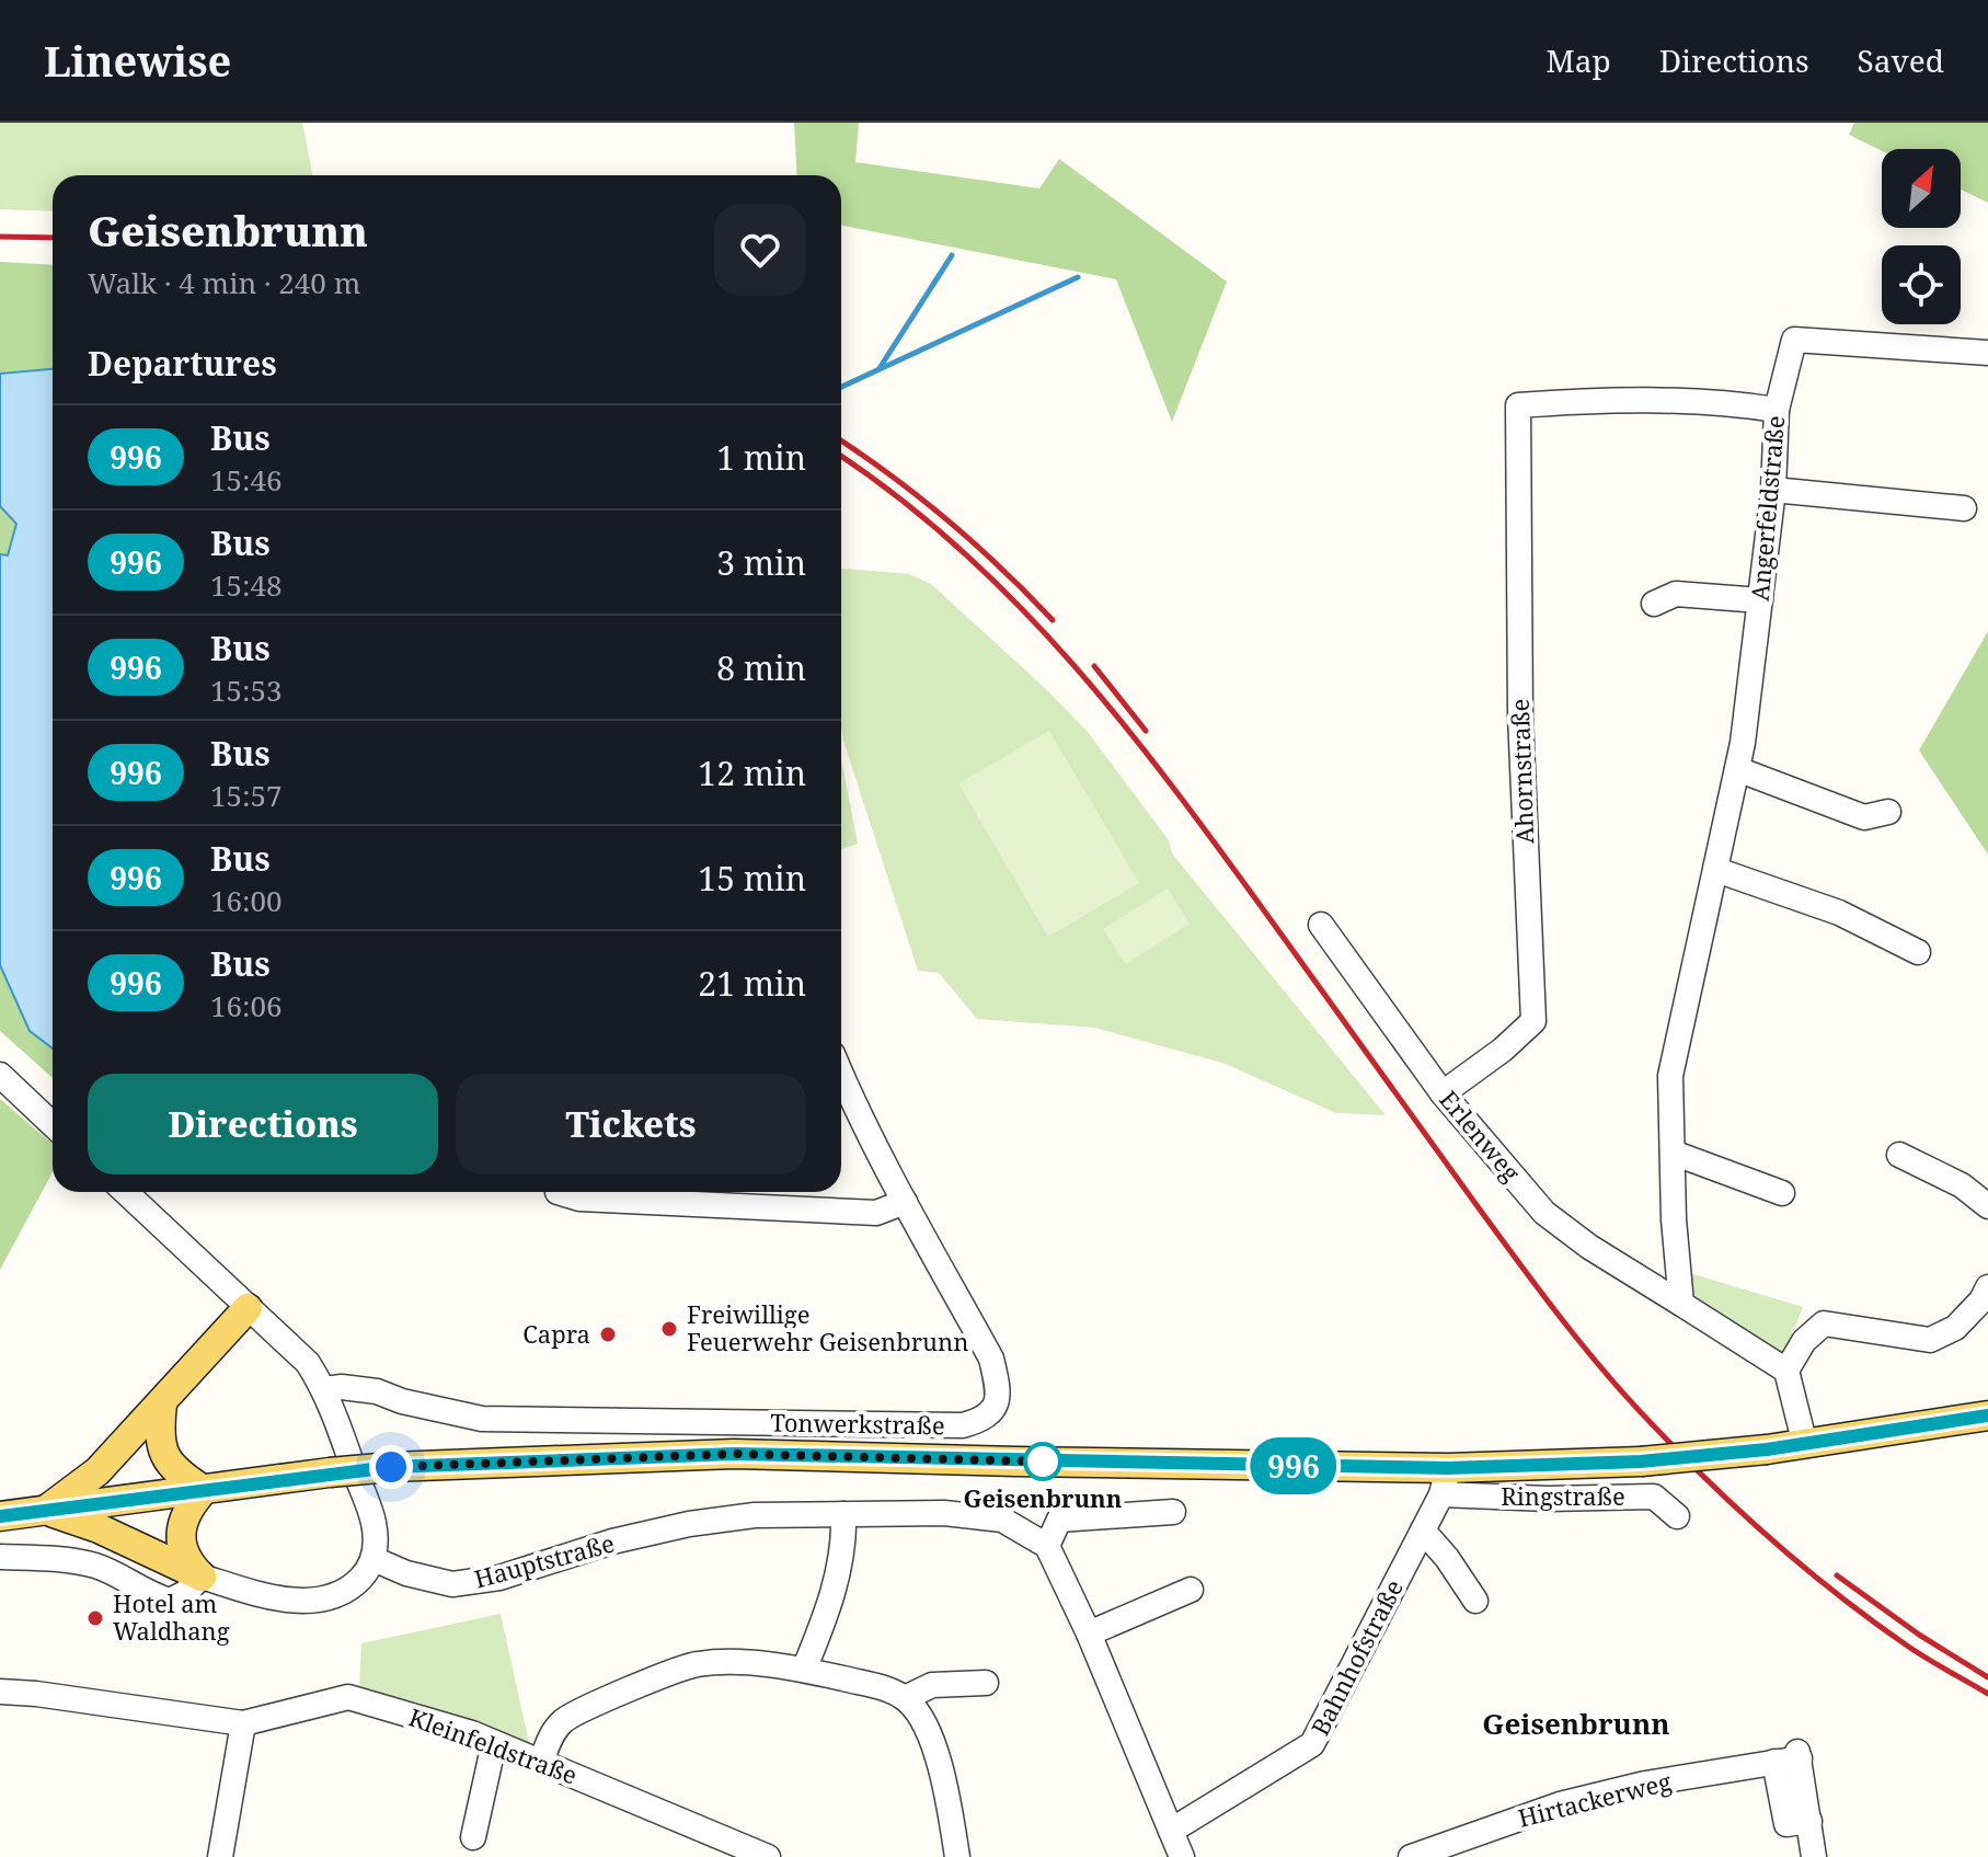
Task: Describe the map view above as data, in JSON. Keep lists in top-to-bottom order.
{
  "streets": {
    "street": [
      "Angerfeldstraße",
      "Ahornstraße",
      "Erlenweg",
      "Tonwerkstraße",
      "Ringstraße",
      "Hauptstraße",
      "Bahnhofstraße",
      "Kleinfeldstraße",
      "Hirtackerweg"
    ]
  },
  "crossings": [
    ["Angerfeldstraße", "Ahornstraße"],
    ["Angerfeldstraße", "Erlenweg"],
    ["Ahornstraße", "Erlenweg"],
    ["Ringstraße", "Bahnhofstraße"]
  ],
  "districts": ["Geisenbrunn"],
  "places": [
    "Freiwillige Feuerwehr Geisenbrunn",
    "Capra",
    "Geisenbrunn",
    "Hotel am Waldhang"
  ],
  "lines": ["bus line 996"],
  "north": "top right",
  "page": {
    "header": "Linewise",
    "nav": ["Map", "Directions", "Saved"],
    "on_map": "996",
    "heading": [
      ["Geisenbrunn", "Walk · 4 min · 240 m"],
      "Departures"
    ],
    "list": [
      {
        "mark": "996",
        "name": "Bus",
        "note": "15:46",
        "value": "1 min"
      },
      {
        "mark": "996",
        "name": "Bus",
        "note": "15:48",
        "value": "3 min"
      },
      {
        "mark": "996",
        "name": "Bus",
        "note": "15:53",
        "value": "8 min"
      },
      {
        "mark": "996",
        "name": "Bus",
        "note": "15:57",
        "value": "12 min"
      },
      {
        "mark": "996",
        "name": "Bus",
        "note": "16:00",
        "value": "15 min"
      },
      {
        "mark": "996",
        "name": "Bus",
        "note": "16:06",
        "value": "21 min"
      }
    ],
    "buttons": ["Directions", "Tickets"]
  }
}
